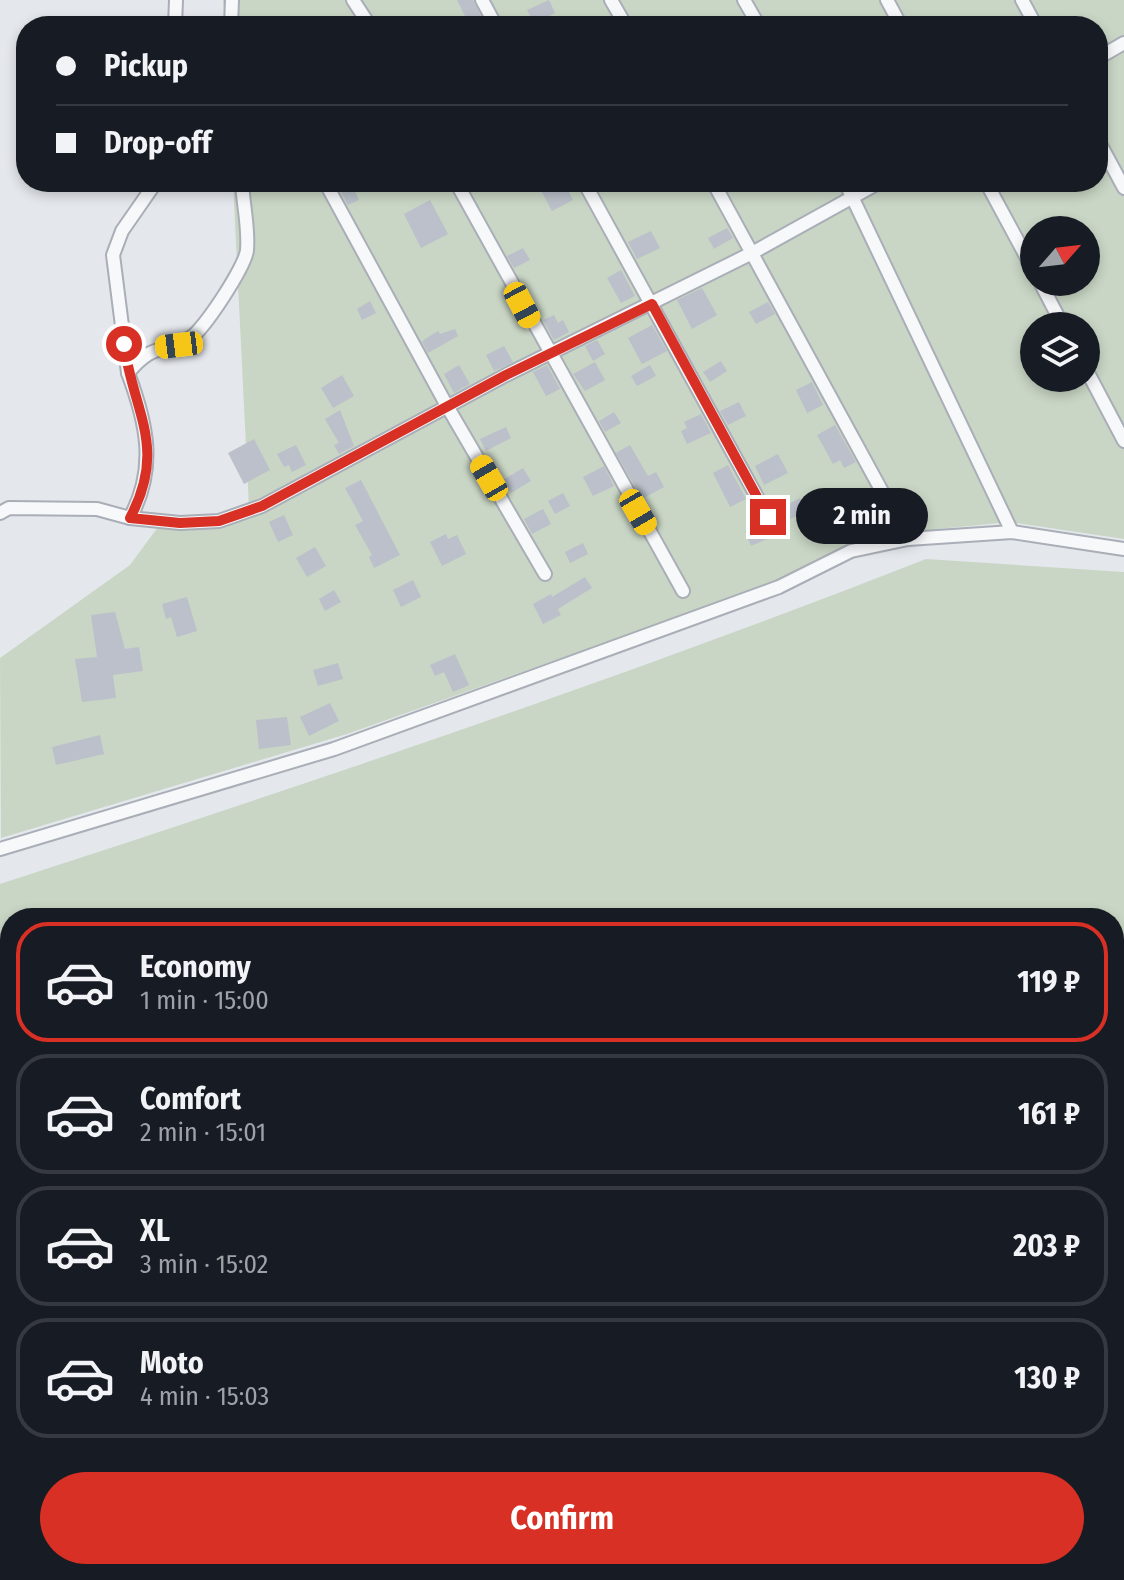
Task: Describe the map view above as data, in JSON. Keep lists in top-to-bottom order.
{
  "north": "top right",
  "page": {
    "banner": ["Pickup", "Drop-off"],
    "bubble": "2 min",
    "list": [
      {
        "name": "Economy",
        "note": "1 min · 15:00",
        "value": "119 ₽"
      },
      {
        "name": "Comfort",
        "note": "2 min · 15:01",
        "value": "161 ₽"
      },
      {
        "name": "XL",
        "note": "3 min · 15:02",
        "value": "203 ₽"
      },
      {
        "name": "Moto",
        "note": "4 min · 15:03",
        "value": "130 ₽"
      }
    ],
    "buttons": "Confirm"
  }
}
